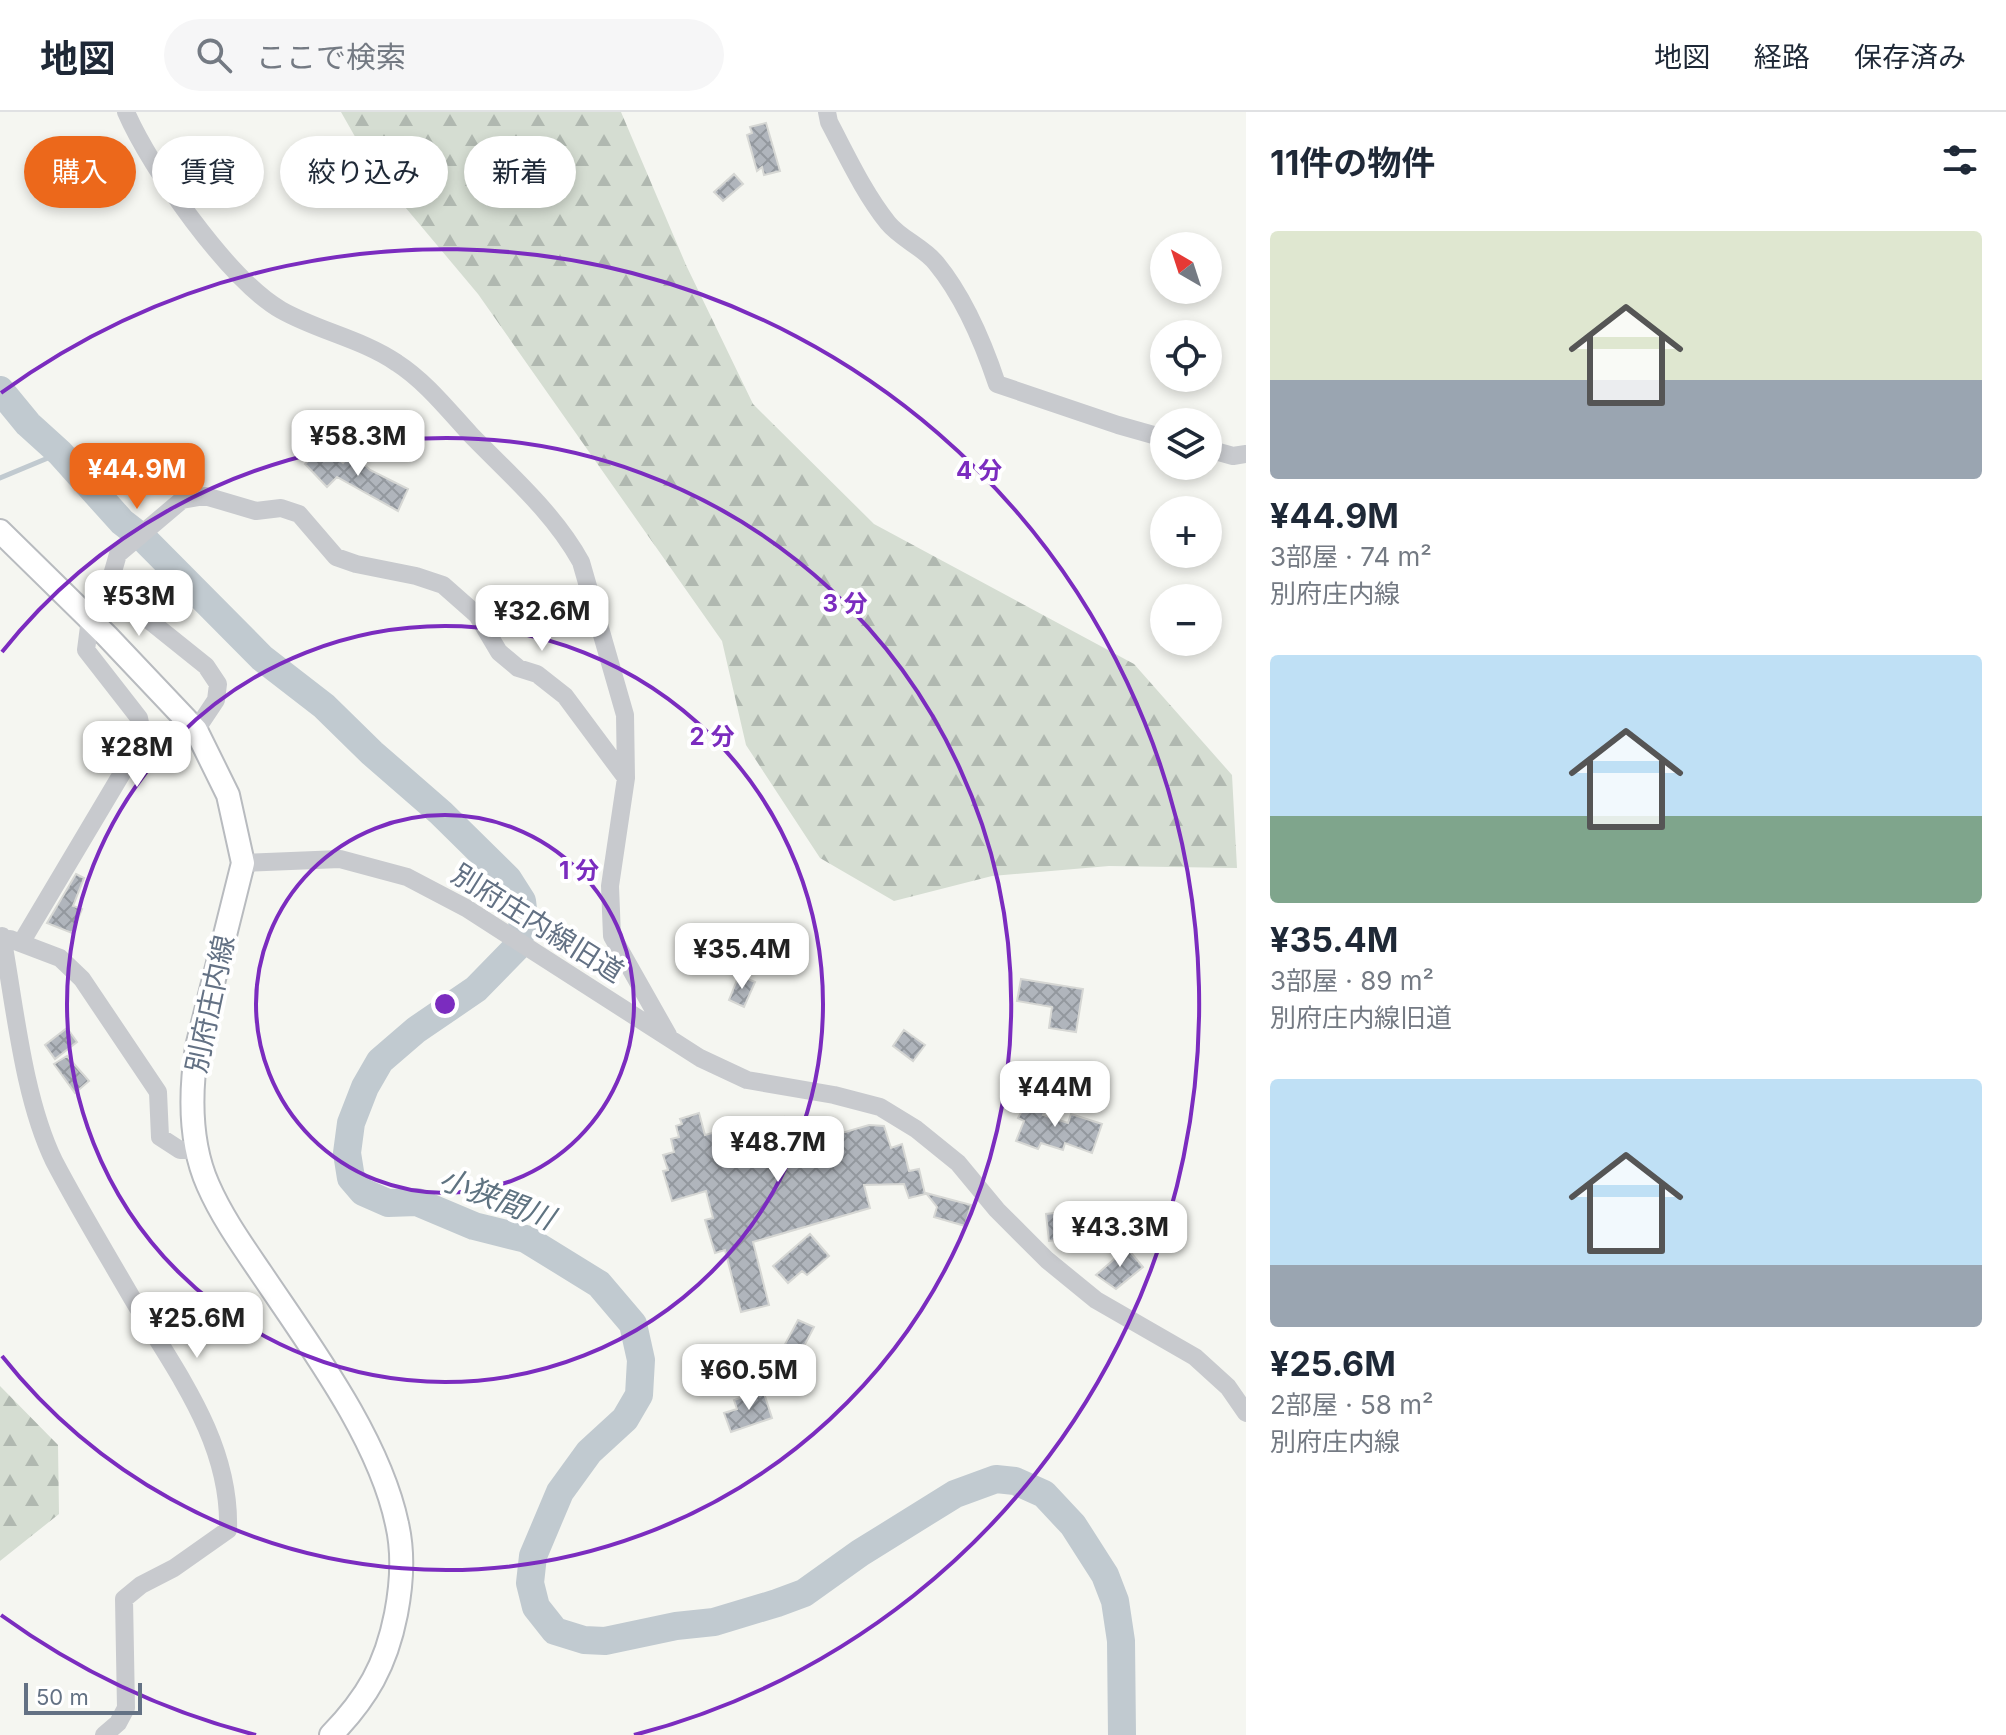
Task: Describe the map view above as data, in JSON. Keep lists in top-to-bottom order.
{
  "streets": {
    "main road": ["別府庄内線"],
    "street": ["別府庄内線旧道"]
  },
  "crossings": [
    ["別府庄内線旧道", "別府庄内線"]
  ],
  "water": ["小狭間川"],
  "scale_bar": "50 m",
  "north": "top left",
  "page": {
    "header": "地図",
    "search": "ここで検索",
    "nav": ["地図", "経路", "保存済み"],
    "heading": "11件の物件",
    "chip": [
      "購入",
      "賃貸",
      "絞り込み",
      "新着"
    ],
    "list": [
      {
        "name": "¥44.9M",
        "note": "3部屋 · 74 m² · 別府庄内線"
      },
      {
        "name": "¥35.4M",
        "note": "3部屋 · 89 m² · 別府庄内線旧道"
      },
      {
        "name": "¥25.6M",
        "note": "2部屋 · 58 m² · 別府庄内線"
      }
    ],
    "map_buttons": ["+", "−"],
    "price": [
      "¥58.3M",
      "¥44.9M",
      "¥53M",
      "¥32.6M",
      "¥28M",
      "¥35.4M",
      "¥44M",
      "¥48.7M",
      "¥43.3M",
      "¥25.6M",
      "¥60.5M"
    ],
    "scale": "50 m"
  },
  "rings": [
    "4 分",
    "3 分",
    "2 分",
    "1 分"
  ]
}
